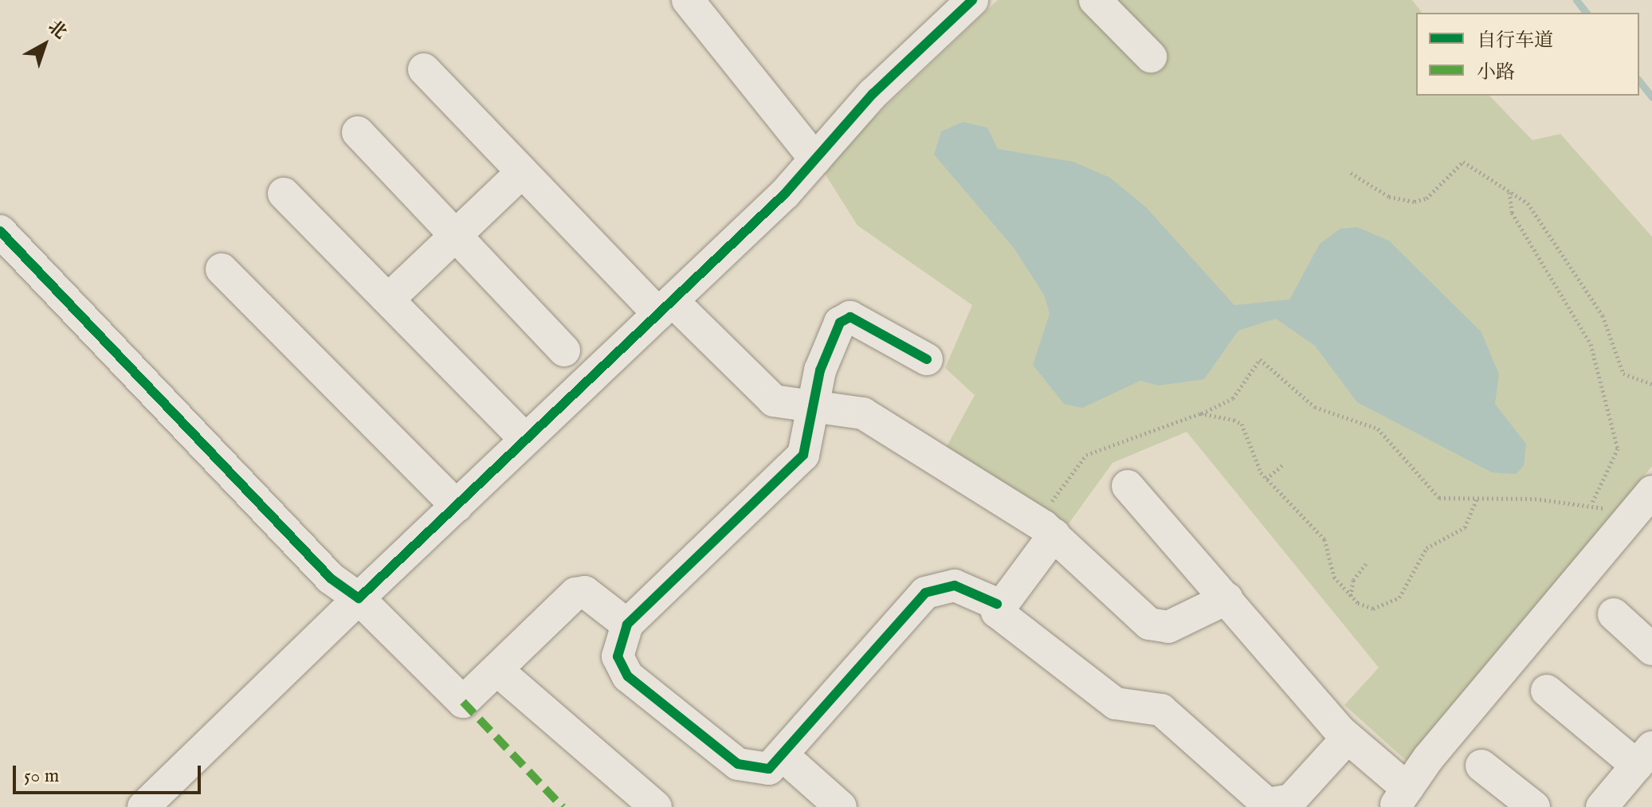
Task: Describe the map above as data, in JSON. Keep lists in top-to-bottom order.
{
  "legend": ["自行车道", "小路"],
  "scale_bar": "50 m",
  "north": "top right"
}
